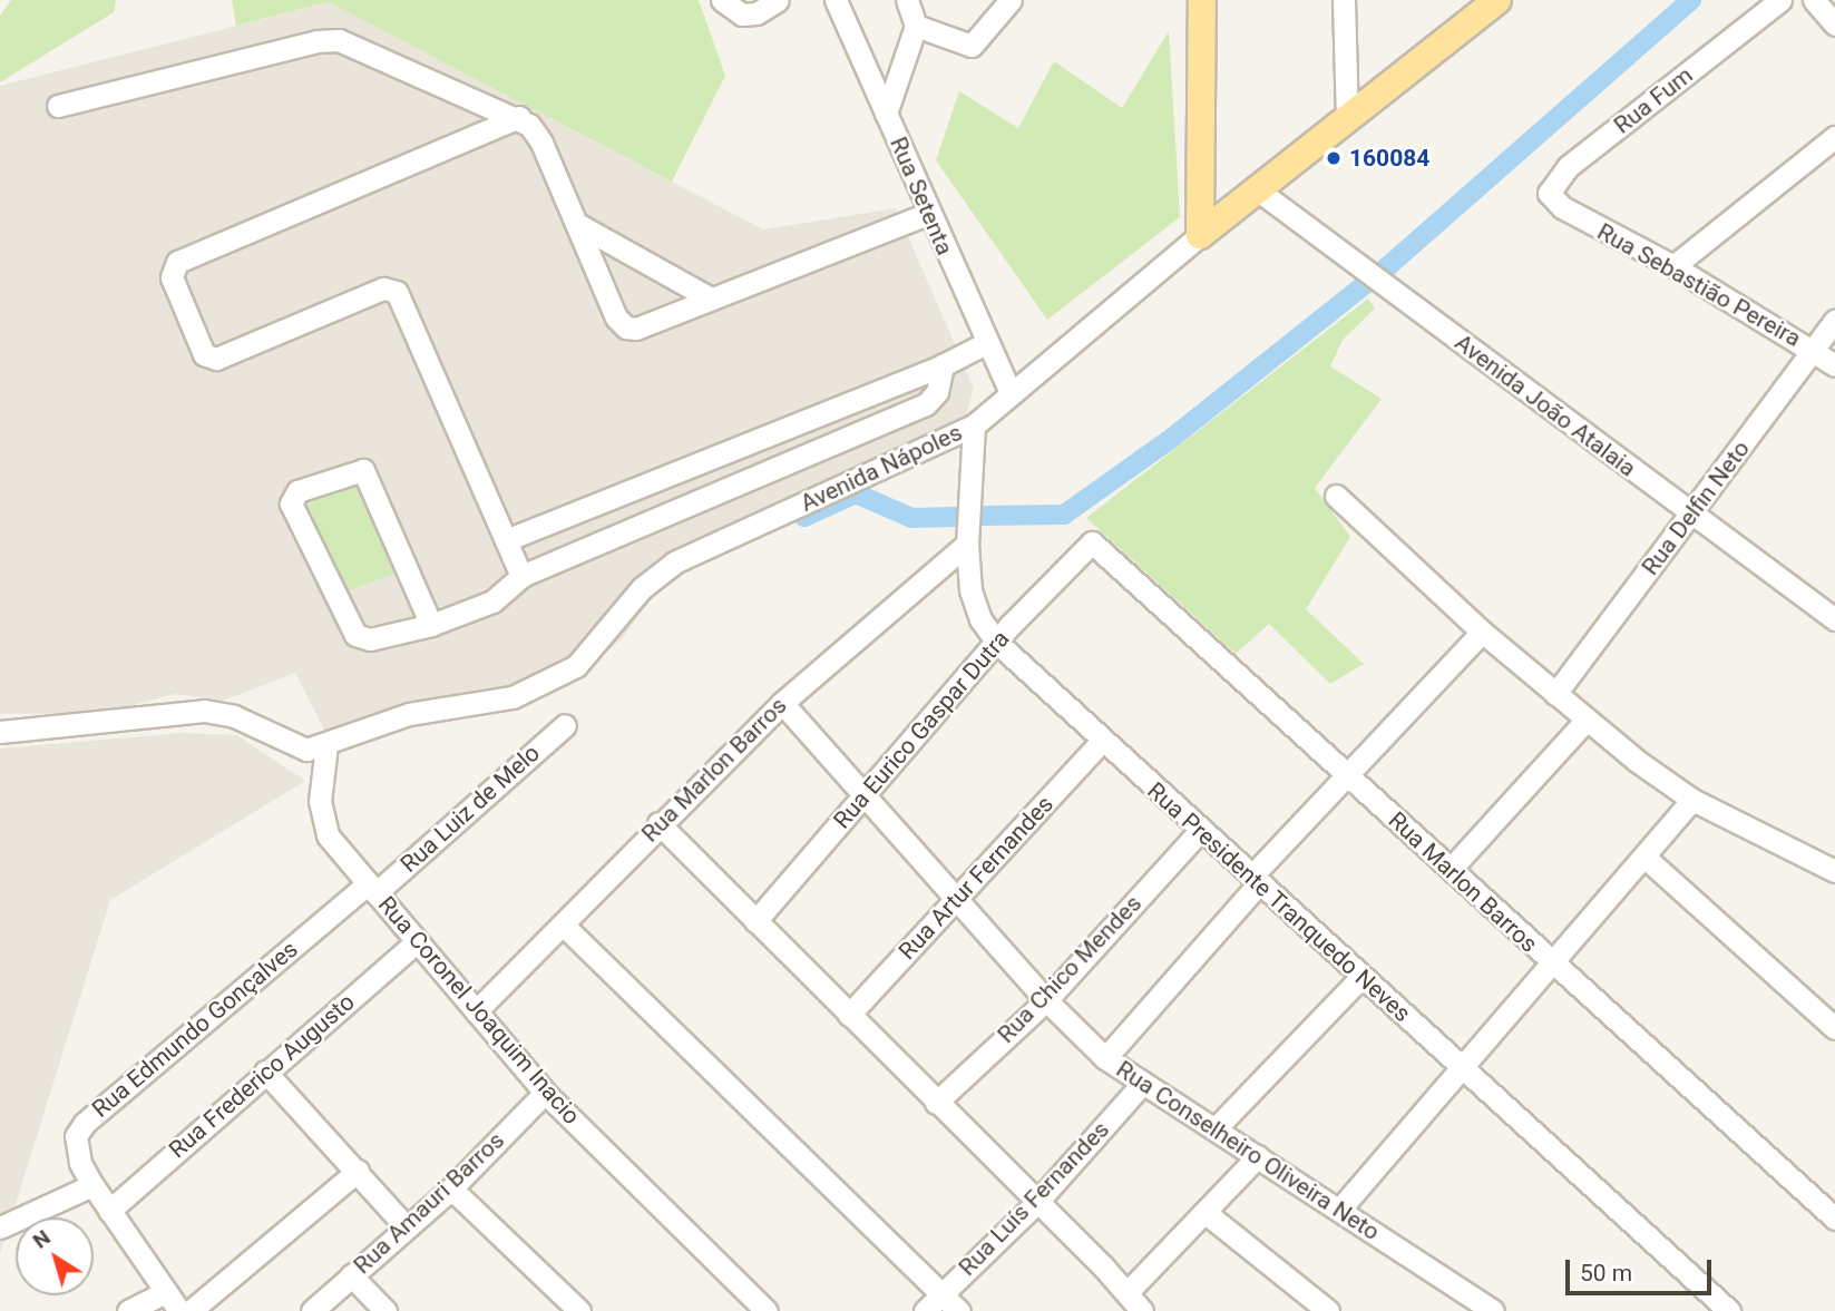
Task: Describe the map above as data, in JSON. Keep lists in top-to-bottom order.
{
  "streets": {
    "main road": ["Avenida Nápoles"],
    "street": [
      "Rua Fum",
      "Rua Setenta",
      "Rua Sebastião Pereira",
      "Avenida João Atalaia",
      "Rua Delfin Neto",
      "Rua Eurico Gaspar Dutra",
      "Rua Marlon Barros",
      "Rua Luiz de Melo",
      "Rua Artur Fernandes",
      "Rua Presidente Tranquedo Neves",
      "Rua Chico Mendes",
      "Rua Coronel Joaquim Inacio",
      "Rua Edmundo Gonçalves",
      "Rua Frederico Augusto",
      "Rua Conselheiro Oliveira Neto",
      "Rua Luís Fernandes",
      "Rua Amauri Barros"
    ]
  },
  "crossings": [
    ["Rua Fum", "Rua Sebastião Pereira"],
    ["Rua Setenta", "Avenida Nápoles"],
    ["Rua Sebastião Pereira", "Rua Delfin Neto"],
    ["Avenida João Atalaia", "Avenida Nápoles"],
    ["Avenida João Atalaia", "Rua Delfin Neto"],
    ["Avenida Nápoles", "Rua Presidente Tranquedo Neves"],
    ["Avenida Nápoles", "Rua Coronel Joaquim Inacio"],
    ["Rua Eurico Gaspar Dutra", "Rua Marlon Barros"],
    ["Rua Eurico Gaspar Dutra", "Rua Presidente Tranquedo Neves"],
    ["Rua Eurico Gaspar Dutra", "Rua Conselheiro Oliveira Neto"],
    ["Rua Marlon Barros", "Rua Presidente Tranquedo Neves"],
    ["Rua Marlon Barros", "Rua Coronel Joaquim Inacio"],
    ["Rua Marlon Barros", "Rua Conselheiro Oliveira Neto"],
    ["Rua Luiz de Melo", "Rua Coronel Joaquim Inacio"],
    ["Rua Luiz de Melo", "Rua Edmundo Gonçalves"],
    ["Rua Artur Fernandes", "Rua Presidente Tranquedo Neves"],
    ["Rua Artur Fernandes", "Rua Conselheiro Oliveira Neto"],
    ["Rua Presidente Tranquedo Neves", "Rua Chico Mendes"],
    ["Rua Chico Mendes", "Rua Conselheiro Oliveira Neto"],
    ["Rua Coronel Joaquim Inacio", "Rua Edmundo Gonçalves"],
    ["Rua Coronel Joaquim Inacio", "Rua Frederico Augusto"],
    ["Rua Coronel Joaquim Inacio", "Rua Amauri Barros"],
    ["Rua Edmundo Gonçalves", "Rua Frederico Augusto"],
    ["Rua Conselheiro Oliveira Neto", "Rua Luís Fernandes"]
  ],
  "places": ["160084"],
  "scale_bar": "50 m",
  "north": "top left"
}
